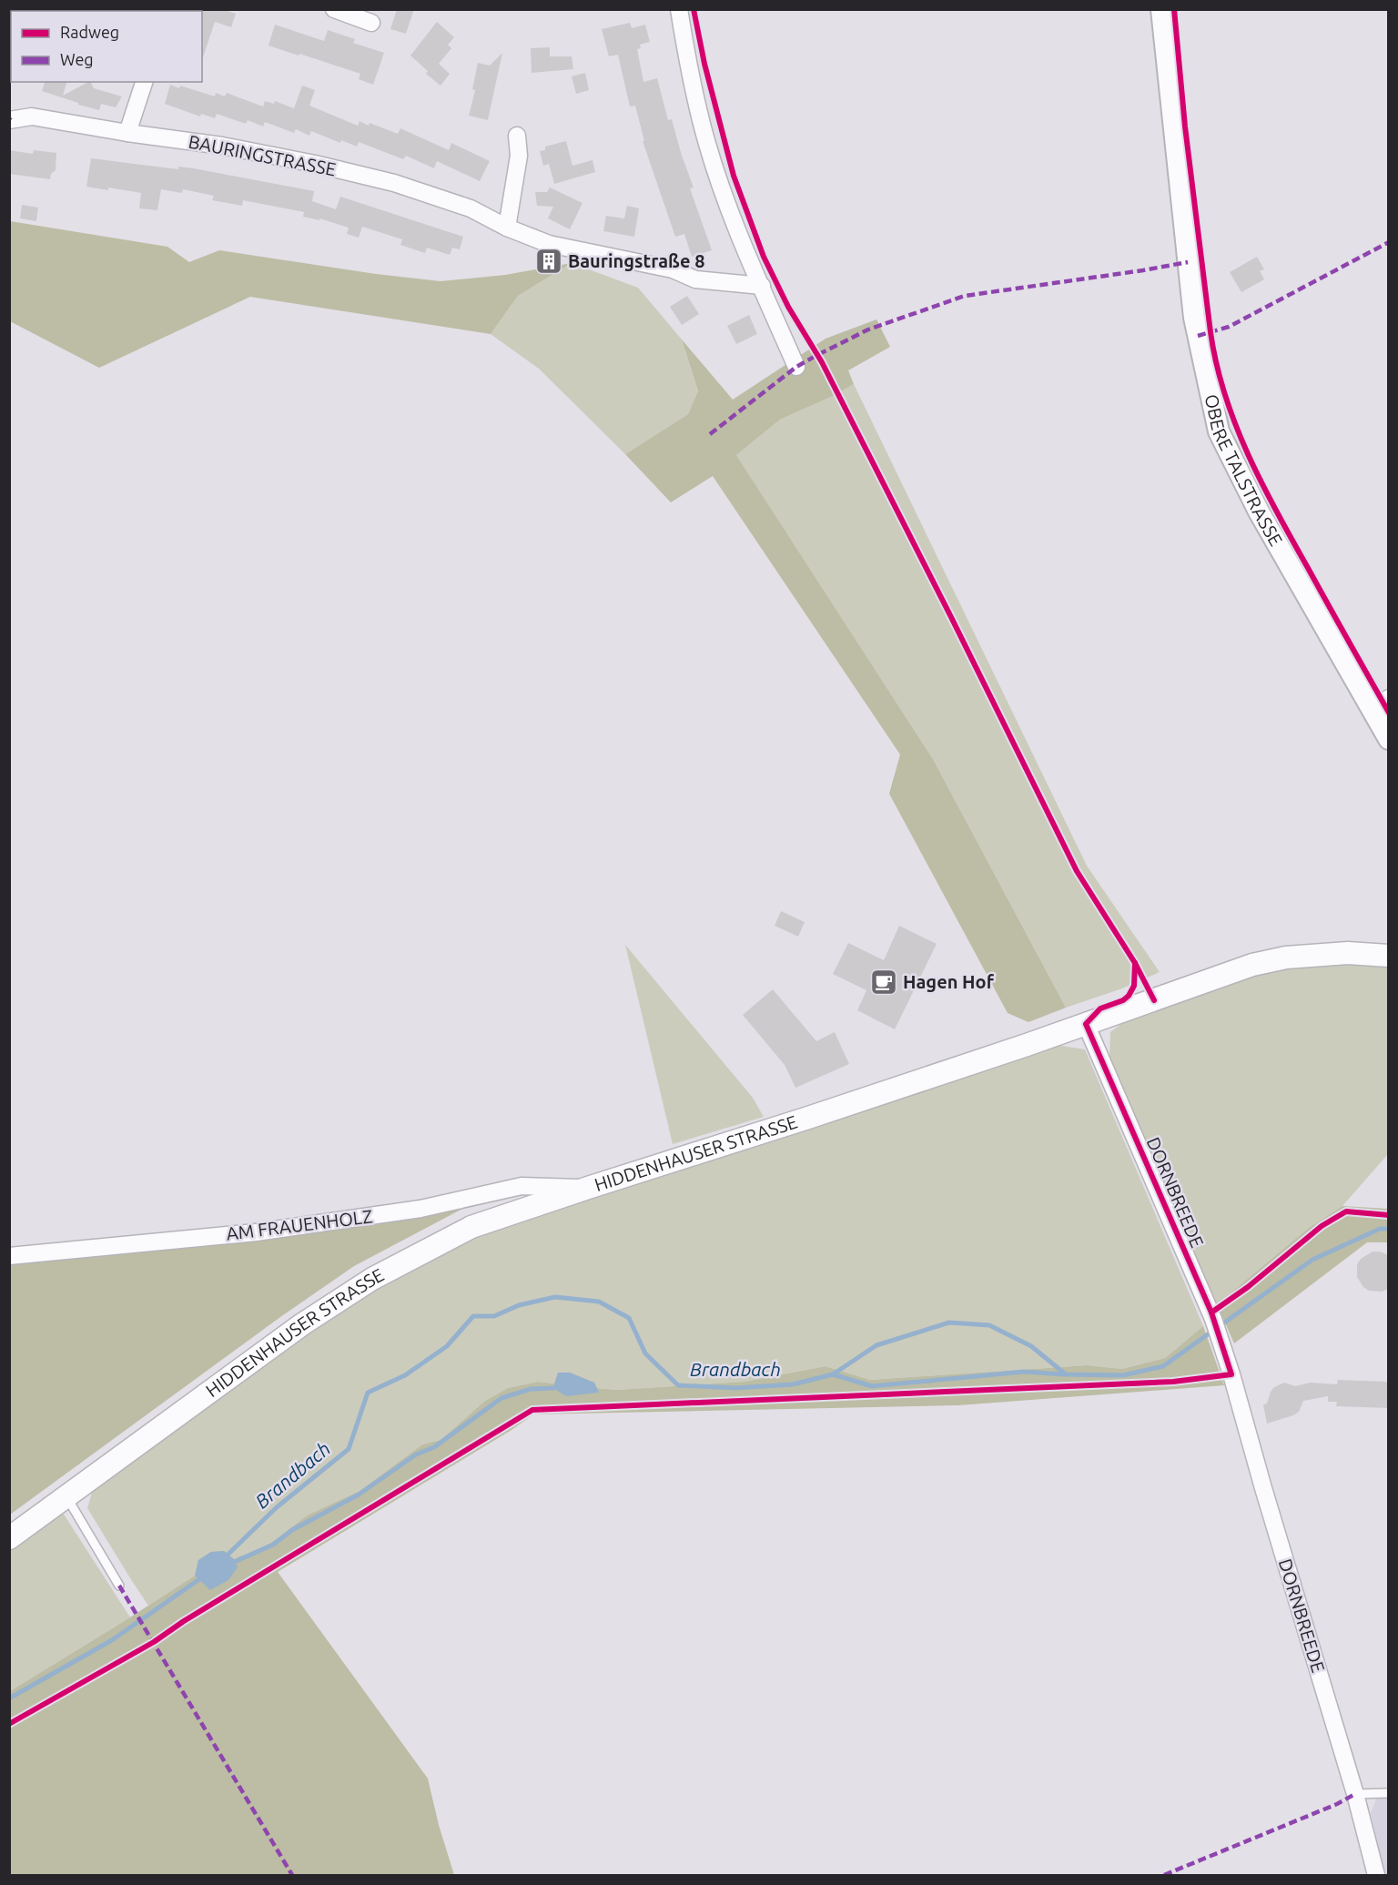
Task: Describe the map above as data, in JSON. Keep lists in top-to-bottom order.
{
  "streets": {
    "main road": ["HIDDENHAUSER STRASSE"],
    "street": [
      "BAURINGSTRASSE",
      "OBERE TALSTRASSE",
      "DORNBREEDE",
      "AM FRAUENHOLZ"
    ]
  },
  "crossings": [
    ["HIDDENHAUSER STRASSE", "DORNBREEDE"],
    ["HIDDENHAUSER STRASSE", "AM FRAUENHOLZ"]
  ],
  "water": ["Brandbach"],
  "places": {
    "building": ["Bauringstraße 8"],
    "cafe": ["Hagen Hof"]
  },
  "legend": ["Radweg", "Weg"]
}
